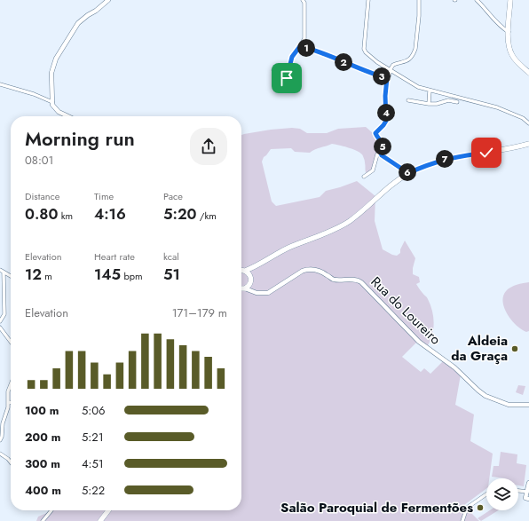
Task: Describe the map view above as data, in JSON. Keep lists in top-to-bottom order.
{
  "streets": {
    "street": ["Rua do Loureiro"]
  },
  "places": ["Aldeia da Graça", "Salão Paroquial de Fermentões"],
  "page": {
    "pins": [
      "1",
      "2",
      "3",
      "4",
      "5",
      "7",
      "6"
    ],
    "heading": ["Morning run", "08:01"],
    "stats": [
      ["Distance", "0.80 km"],
      ["Time", "4:16"],
      ["Pace", "5:20 /km"],
      ["Elevation", "12 m"],
      ["Heart rate", "145 bpm"],
      ["kcal", "51"]
    ],
    "chart": ["Elevation", "171–179 m"],
    "list": [
      {
        "name": "100 m",
        "note": "5:06"
      },
      {
        "name": "200 m",
        "note": "5:21"
      },
      {
        "name": "300 m",
        "note": "4:51"
      },
      {
        "name": "400 m",
        "note": "5:22"
      }
    ]
  }
}
